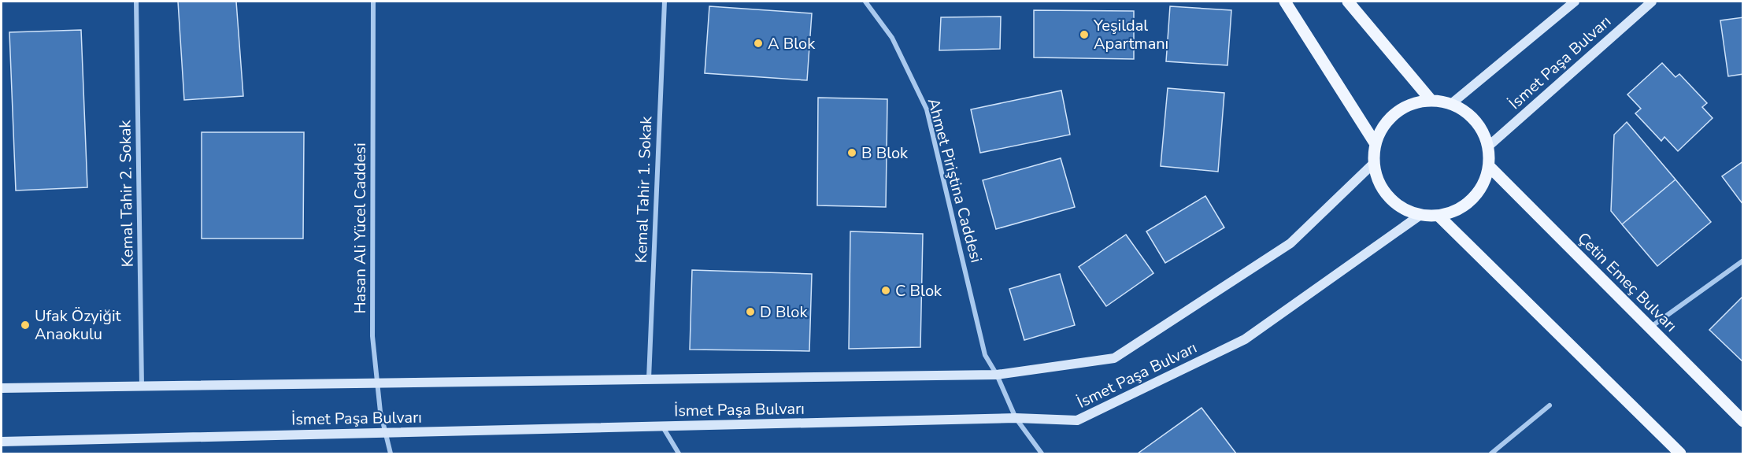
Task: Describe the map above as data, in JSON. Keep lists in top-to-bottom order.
{
  "streets": {
    "main road": ["Çetin Emeç Bulvarı"],
    "street": [
      "İsmet Paşa Bulvarı",
      "Ahmet Piriştina Caddesi",
      "Kemal Tahir 1. Sokak",
      "Kemal Tahir 2. Sokak",
      "Hasan Ali Yücel Caddesi"
    ]
  },
  "crossings": [
    ["İsmet Paşa Bulvarı", "Ahmet Piriştina Caddesi"],
    ["İsmet Paşa Bulvarı", "Kemal Tahir 1. Sokak"],
    ["İsmet Paşa Bulvarı", "Kemal Tahir 2. Sokak"],
    ["İsmet Paşa Bulvarı", "Hasan Ali Yücel Caddesi"],
    ["İsmet Paşa Bulvarı", "Çetin Emeç Bulvarı"]
  ],
  "places": [
    "Yeşildal Apartmanı",
    "A Blok",
    "B Blok",
    "C Blok",
    "D Blok",
    "Ufak Özyiğit Anaokulu"
  ]
}
